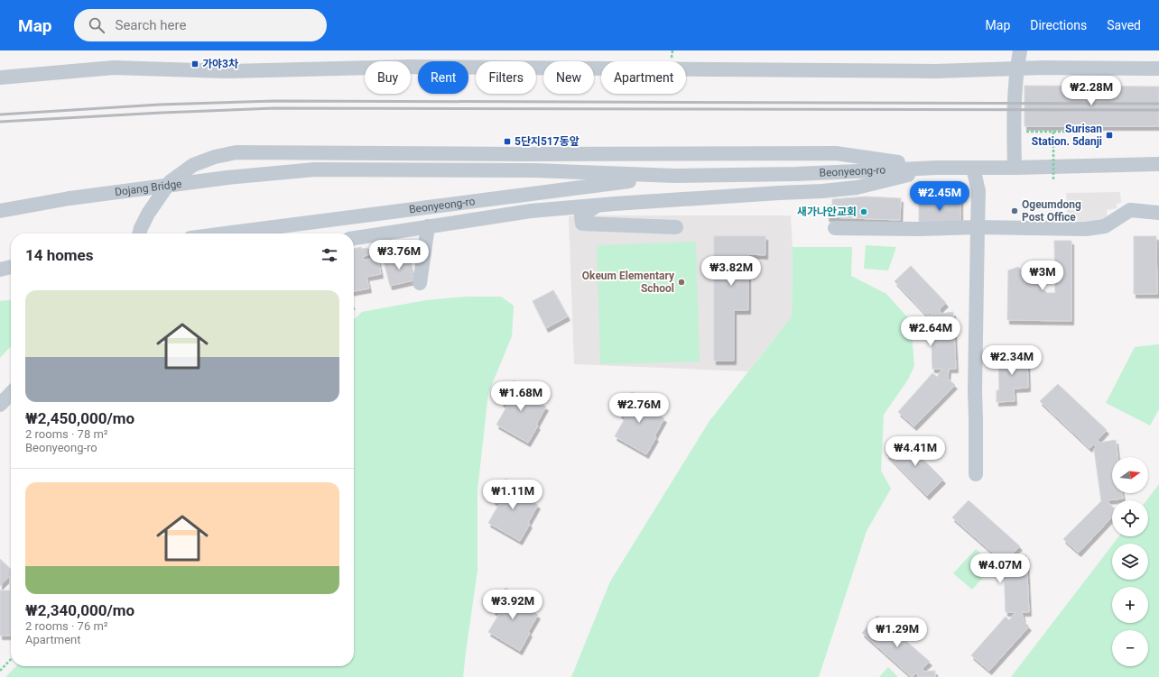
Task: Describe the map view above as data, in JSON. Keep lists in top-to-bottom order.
{
  "streets": {
    "street": ["Beonyeong-ro", "Dojang Bridge"]
  },
  "crossings": [
    ["Beonyeong-ro", "Dojang Bridge"]
  ],
  "places": {
    "transit": ["가야3차", "Surisan Station. 5danji", "5단지517동앞"],
    "other": ["Ogeumdong Post Office", "새가나안교회", "Okeum Elementary School"]
  },
  "north": "right",
  "page": {
    "header": "Map",
    "search": "Search here",
    "nav": ["Map", "Directions", "Saved"],
    "chip": [
      "Buy",
      "Rent",
      "Filters",
      "New",
      "Apartment"
    ],
    "price": [
      "₩2.28M",
      "₩2.45M",
      "₩3.76M",
      "₩3.82M",
      "₩3M",
      "₩2.64M",
      "₩2.34M",
      "₩1.68M",
      "₩2.76M",
      "₩4.41M",
      "₩1.11M",
      "₩4.07M",
      "₩3.92M",
      "₩1.29M"
    ],
    "heading": "14 homes",
    "list": [
      {
        "name": "₩2,450,000/mo",
        "note": "2 rooms · 78 m² · Beonyeong-ro"
      },
      {
        "name": "₩2,340,000/mo",
        "note": "2 rooms · 76 m² · Apartment"
      }
    ],
    "map_buttons": ["+", "−"]
  }
}
